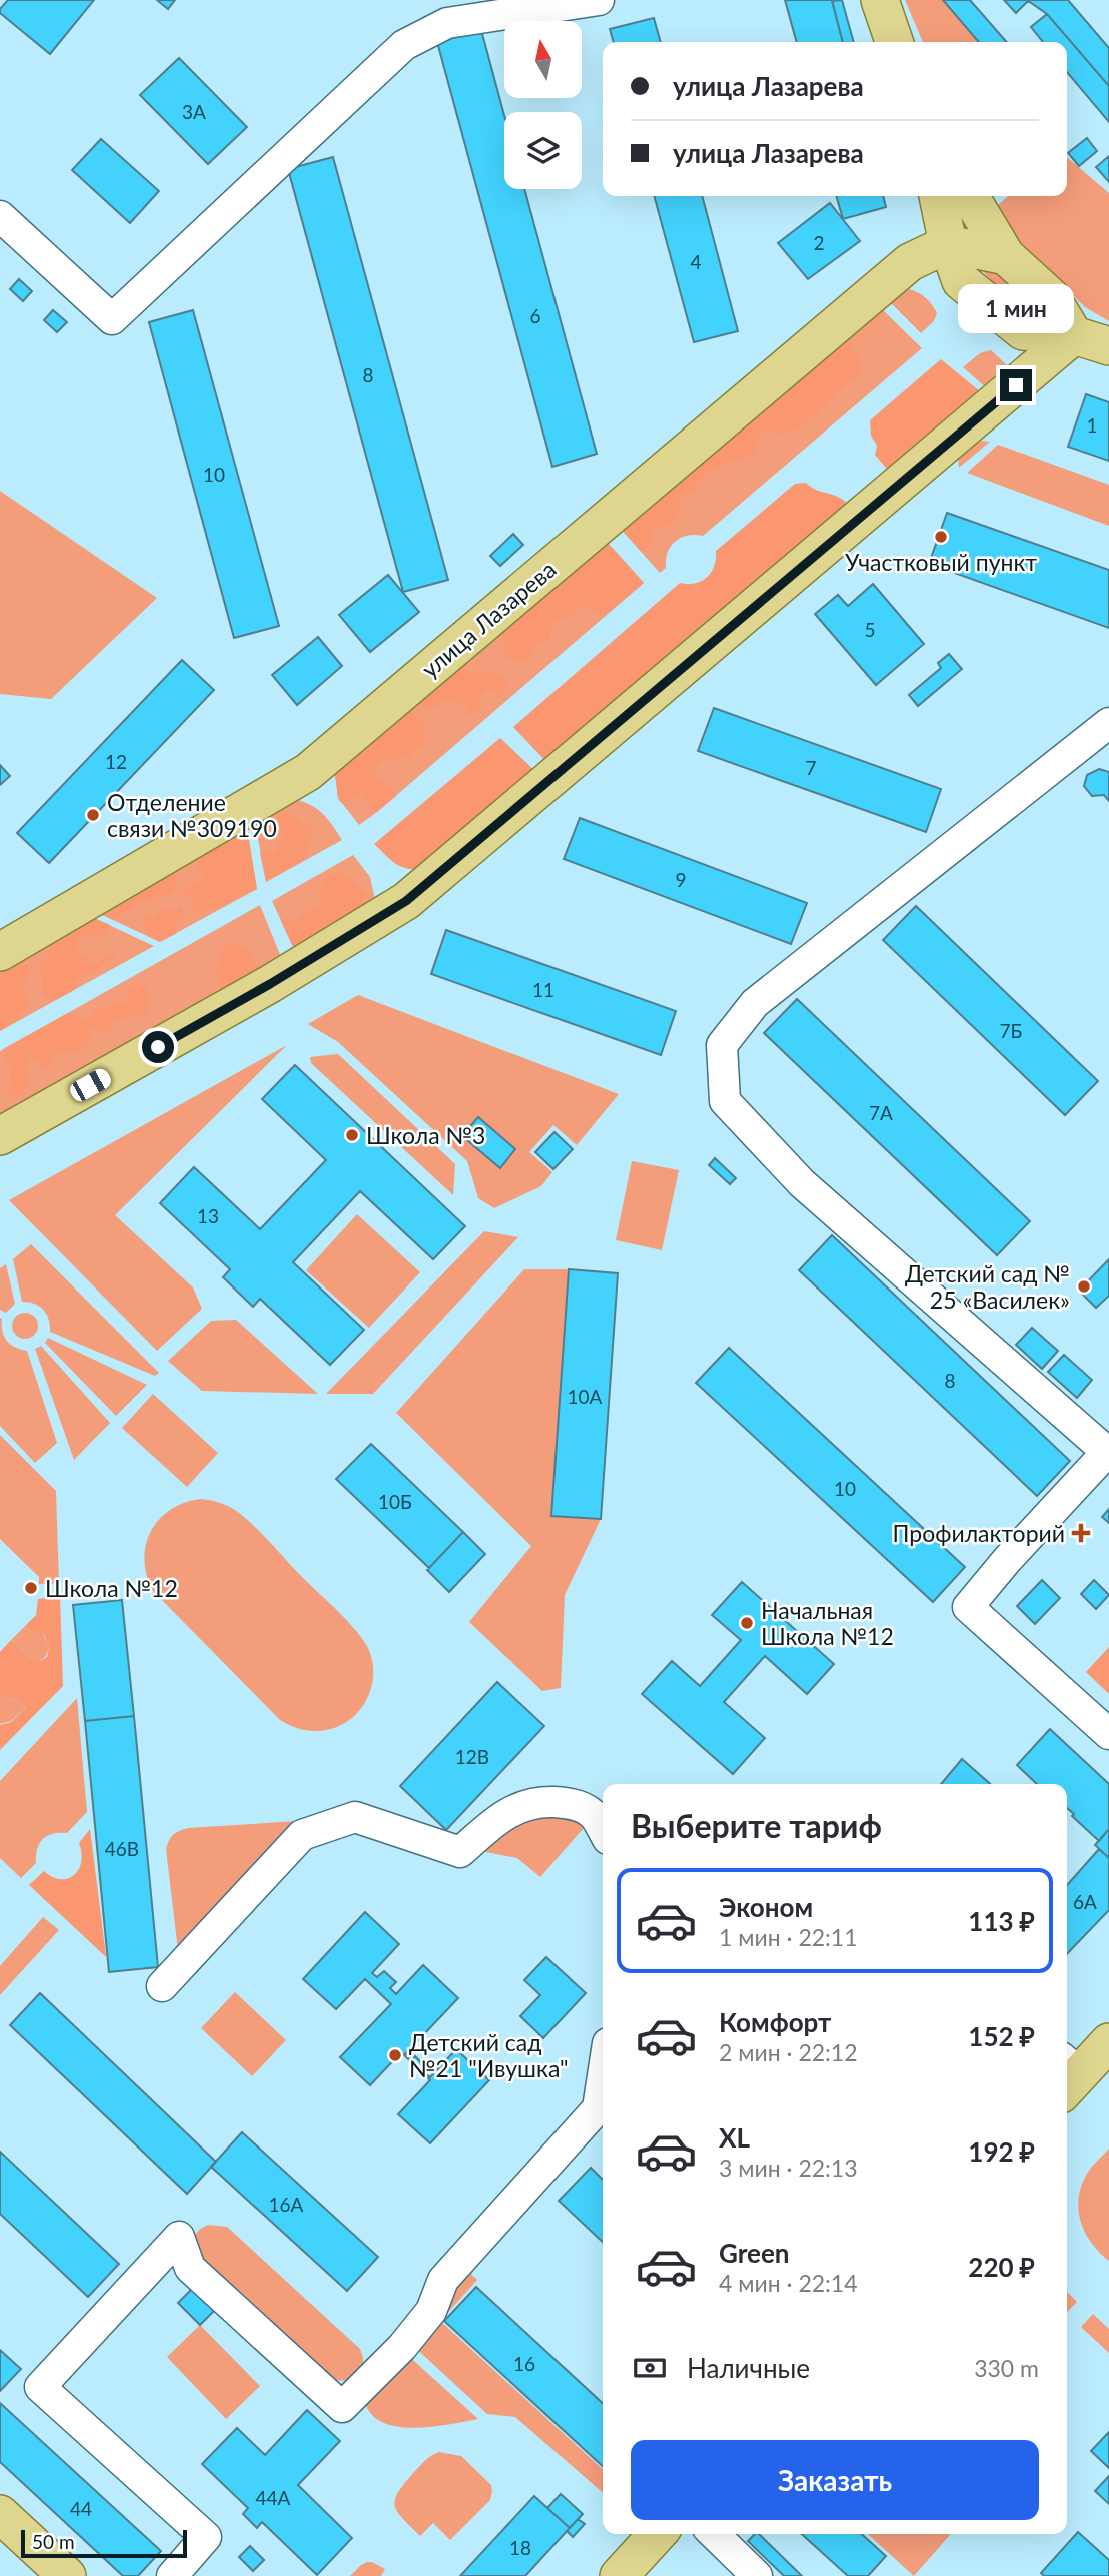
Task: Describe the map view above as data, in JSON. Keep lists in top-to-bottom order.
{
  "streets": {
    "main road": ["улица Лазарева"]
  },
  "places": {
    "other": [
      "Участковый пункт",
      "Отделение связи №309190",
      "Школа №3",
      "Детский сад № 25 «Василек»",
      "Школа №12",
      "Начальная Школа №12",
      "Детский сад №21 \"Ивушка\""
    ],
    "health": ["Профилакторий"]
  },
  "house_numbers": [
    "3А",
    "2",
    "4",
    "6",
    "8",
    "1",
    "10",
    "5",
    "12",
    "7",
    "9",
    "11",
    "7Б",
    "7А",
    "13",
    "8",
    "10А",
    "10",
    "10Б",
    "12В",
    "46В",
    "6А",
    "16А",
    "16",
    "44А",
    "44",
    "18"
  ],
  "scale_bar": "50 m",
  "north": "top",
  "page": {
    "banner": ["улица Лазарева", "улица Лазарева"],
    "bubble": "1 мин",
    "heading": "Выберите тариф",
    "list": [
      {
        "name": "Эконом",
        "note": "1 мин · 22:11",
        "value": "113 ₽"
      },
      {
        "name": "Комфорт",
        "note": "2 мин · 22:12",
        "value": "152 ₽"
      },
      {
        "name": "XL",
        "note": "3 мин · 22:13",
        "value": "192 ₽"
      },
      {
        "name": "Green",
        "note": "4 мин · 22:14",
        "value": "220 ₽"
      }
    ],
    "pay": ["Наличные", "330 m"],
    "buttons": "Заказать",
    "scale": "50 m"
  }
}
